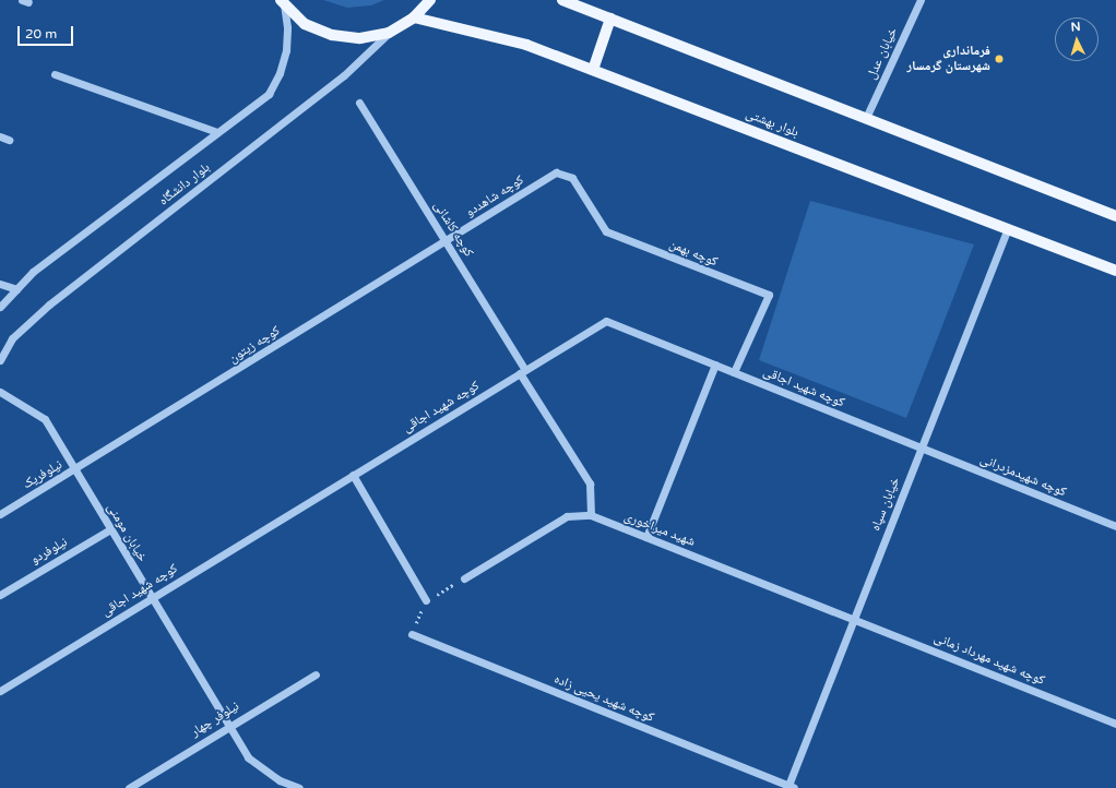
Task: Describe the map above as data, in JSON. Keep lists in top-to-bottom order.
{
  "streets": {
    "main road": ["بلوار بهشتی"],
    "street": [
      "خیابان عدل",
      "بلوار دانشگاه",
      "کوچه شاهددو",
      "کوچه کاشانی",
      "کوچه بهمن",
      "کوچه زیتون",
      "کوچه شهید اجاقی",
      "نیلوفریک",
      "کوچه شهیدمزدرانی",
      "خیابان سپاه",
      "شهید میراخوری",
      "خیابان مومنی",
      "نیلوفردو",
      "کوچه شهید مهرداد زمانی",
      "کوچه شهید یحیی زاده",
      "نیلوفر چهار"
    ]
  },
  "crossings": [
    ["بلوار بهشتی", "خیابان سپاه"],
    ["کوچه شاهددو", "کوچه کاشانی"],
    ["کوچه شاهددو", "کوچه بهمن"],
    ["کوچه شاهددو", "کوچه زیتون"],
    ["کوچه کاشانی", "کوچه زیتون"],
    ["کوچه کاشانی", "کوچه شهید اجاقی"],
    ["کوچه کاشانی", "شهید میراخوری"],
    ["کوچه بهمن", "کوچه شهید اجاقی"],
    ["کوچه زیتون", "نیلوفریک"],
    ["کوچه زیتون", "خیابان مومنی"],
    ["کوچه شهید اجاقی", "کوچه شهیدمزدرانی"],
    ["کوچه شهید اجاقی", "خیابان سپاه"],
    ["کوچه شهید اجاقی", "خیابان مومنی"],
    ["نیلوفریک", "خیابان مومنی"],
    ["کوچه شهیدمزدرانی", "خیابان سپاه"],
    ["خیابان سپاه", "شهید میراخوری"],
    ["خیابان سپاه", "کوچه شهید مهرداد زمانی"],
    ["خیابان سپاه", "کوچه شهید یحیی زاده"],
    ["شهید میراخوری", "کوچه شهید مهرداد زمانی"],
    ["خیابان مومنی", "نیلوفردو"],
    ["خیابان مومنی", "نیلوفر چهار"]
  ],
  "places": ["فرمانداری شهرستان گرمسار"],
  "scale_bar": "20 m",
  "north": "top"
}
